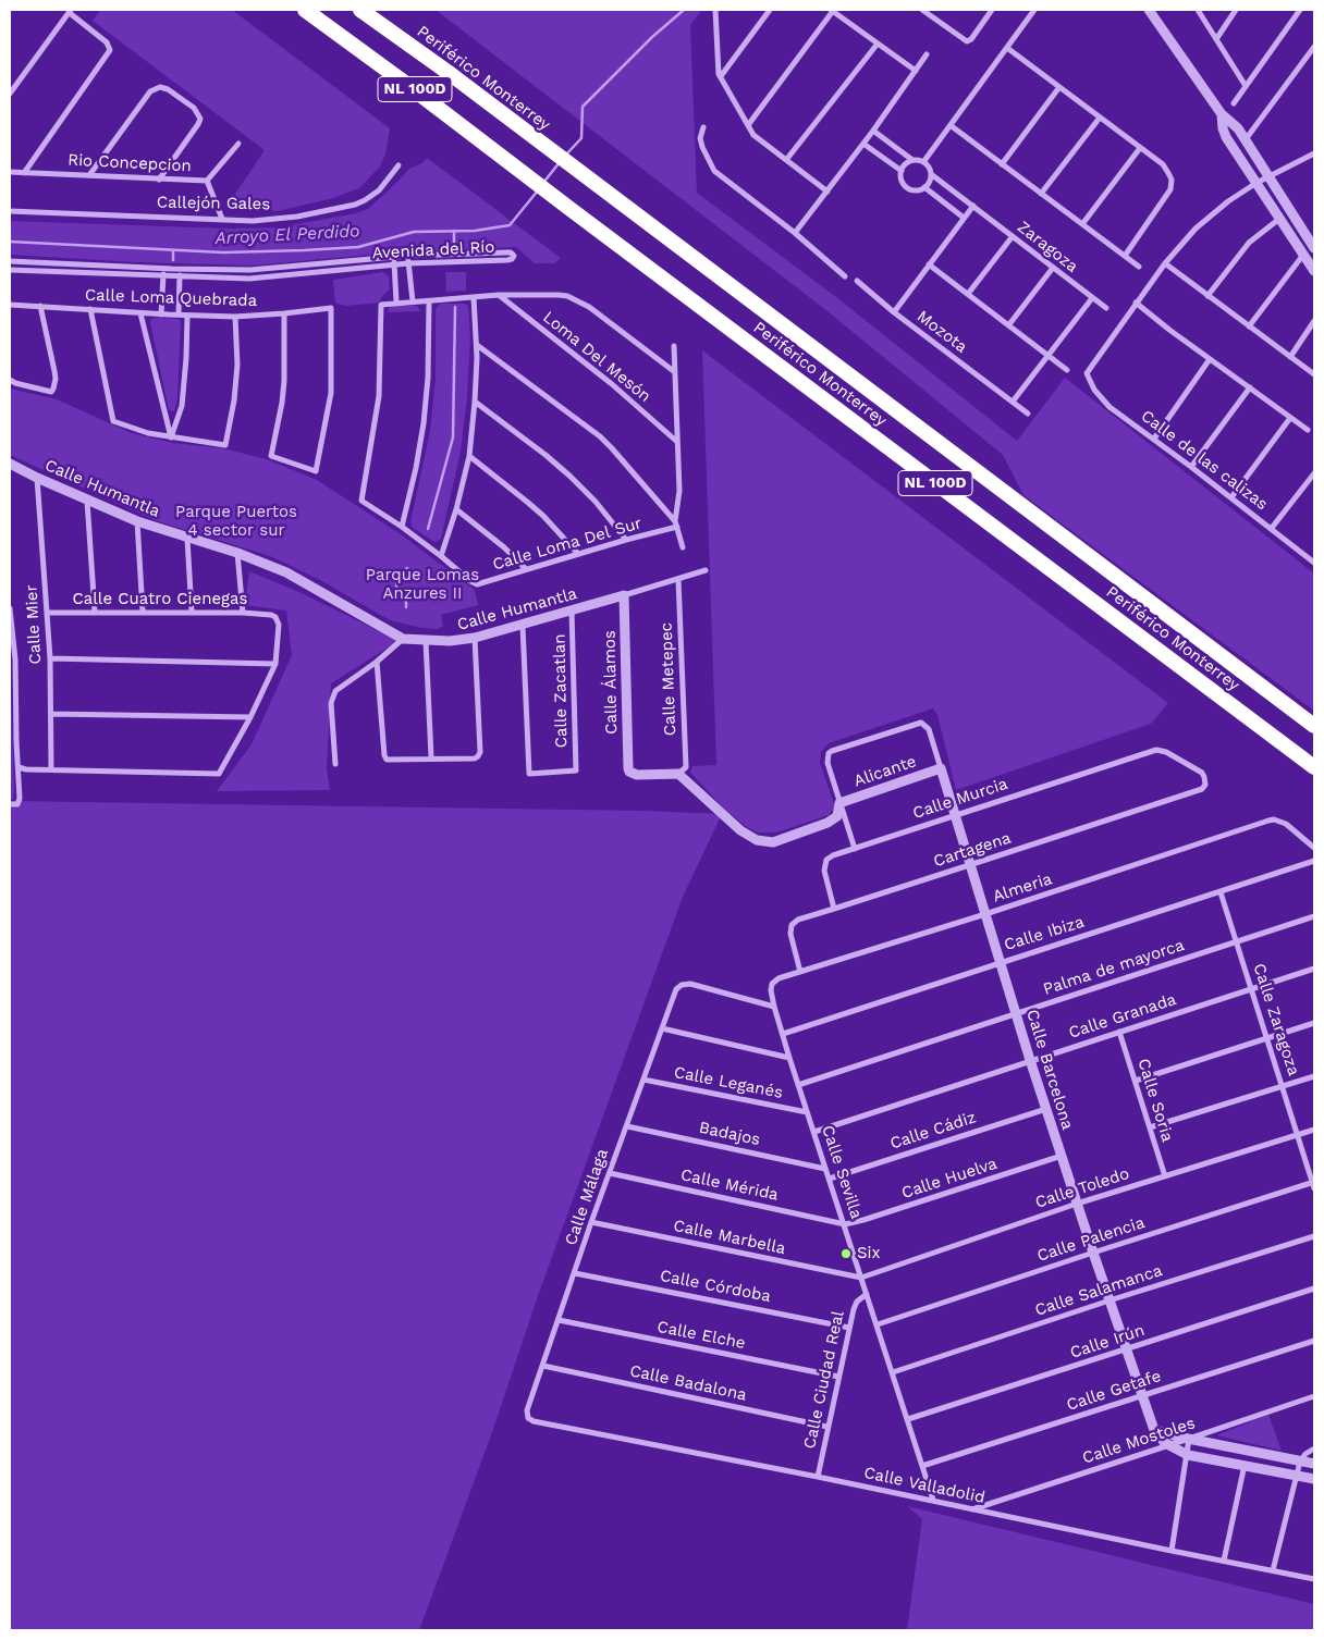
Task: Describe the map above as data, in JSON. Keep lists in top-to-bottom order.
{
  "streets": {
    "highway": ["Periférico Monterrey", "NL 100D"],
    "street": [
      "Rio Concepcion",
      "Callejón Gales",
      "Zaragoza",
      "Avenida del Río",
      "Calle Loma Quebrada",
      "Mozota",
      "Loma Del Mesón",
      "Calle de las calizas",
      "Calle Humantla",
      "Calle Loma Del Sur",
      "Calle Cuatro Cienegas",
      "Calle Mier",
      "Calle Metepec",
      "Calle Álamos",
      "Calle Zacatlan",
      "Alicante",
      "Calle Murcia",
      "Cartagena",
      "Almeria",
      "Calle Ibiza",
      "Palma de mayorca",
      "Calle Granada",
      "Calle Zaragoza",
      "Calle Barcelona",
      "Calle Leganés",
      "Calle Soria",
      "Calle Cádiz",
      "Badajos",
      "Calle Sevilla",
      "Calle Huelva",
      "Calle Mérida",
      "Calle Toledo",
      "Calle Málaga",
      "Calle Marbella",
      "Calle Palencia",
      "Calle Córdoba",
      "Calle Salamanca",
      "Calle Elche",
      "Calle Irún",
      "Calle Ciudad Real",
      "Calle Badalona",
      "Calle Getafe",
      "Calle Mostoles",
      "Calle Valladolid"
    ]
  },
  "crossings": [
    ["Rio Concepcion", "Callejón Gales"],
    ["Calle Humantla", "Calle Mier"],
    ["Calle Humantla", "Calle Metepec"],
    ["Calle Humantla", "Calle Álamos"],
    ["Calle Humantla", "Calle Zacatlan"],
    ["Calle Cuatro Cienegas", "Calle Mier"],
    ["Calle Metepec", "Calle Álamos"],
    ["Alicante", "Calle Barcelona"],
    ["Calle Murcia", "Cartagena"],
    ["Calle Murcia", "Calle Barcelona"],
    ["Cartagena", "Almeria"],
    ["Cartagena", "Calle Barcelona"],
    ["Almeria", "Calle Barcelona"],
    ["Almeria", "Calle Sevilla"],
    ["Calle Ibiza", "Calle Zaragoza"],
    ["Calle Ibiza", "Calle Barcelona"],
    ["Calle Ibiza", "Calle Sevilla"],
    ["Palma de mayorca", "Calle Zaragoza"],
    ["Palma de mayorca", "Calle Barcelona"],
    ["Palma de mayorca", "Calle Sevilla"],
    ["Calle Granada", "Calle Zaragoza"],
    ["Calle Granada", "Calle Barcelona"],
    ["Calle Granada", "Calle Soria"],
    ["Calle Granada", "Calle Sevilla"],
    ["Calle Zaragoza", "Calle Toledo"],
    ["Calle Zaragoza", "Calle Palencia"],
    ["Calle Barcelona", "Calle Cádiz"],
    ["Calle Barcelona", "Calle Huelva"],
    ["Calle Barcelona", "Calle Toledo"],
    ["Calle Barcelona", "Calle Palencia"],
    ["Calle Barcelona", "Calle Salamanca"],
    ["Calle Barcelona", "Calle Irún"],
    ["Calle Barcelona", "Calle Getafe"],
    ["Calle Barcelona", "Calle Mostoles"],
    ["Calle Leganés", "Calle Sevilla"],
    ["Calle Leganés", "Calle Málaga"],
    ["Calle Soria", "Calle Toledo"],
    ["Calle Cádiz", "Calle Sevilla"],
    ["Badajos", "Calle Sevilla"],
    ["Badajos", "Calle Málaga"],
    ["Calle Sevilla", "Calle Huelva"],
    ["Calle Sevilla", "Calle Mérida"],
    ["Calle Sevilla", "Calle Toledo"],
    ["Calle Sevilla", "Calle Málaga"],
    ["Calle Sevilla", "Calle Marbella"],
    ["Calle Sevilla", "Calle Palencia"],
    ["Calle Sevilla", "Calle Salamanca"],
    ["Calle Sevilla", "Calle Irún"],
    ["Calle Sevilla", "Calle Ciudad Real"],
    ["Calle Sevilla", "Calle Getafe"],
    ["Calle Sevilla", "Calle Valladolid"],
    ["Calle Huelva", "Calle Mérida"],
    ["Calle Mérida", "Calle Málaga"],
    ["Calle Toledo", "Calle Marbella"],
    ["Calle Málaga", "Calle Marbella"],
    ["Calle Málaga", "Calle Córdoba"],
    ["Calle Málaga", "Calle Elche"],
    ["Calle Málaga", "Calle Badalona"],
    ["Calle Málaga", "Calle Valladolid"],
    ["Calle Córdoba", "Calle Ciudad Real"],
    ["Calle Elche", "Calle Ciudad Real"],
    ["Calle Ciudad Real", "Calle Badalona"],
    ["Calle Ciudad Real", "Calle Valladolid"],
    ["Calle Mostoles", "Calle Valladolid"]
  ],
  "water": ["Arroyo El Perdido"],
  "parks": ["Parque Puertos 4 sector sur", "Parque Lomas Anzures II"],
  "places": ["Six"]
}
